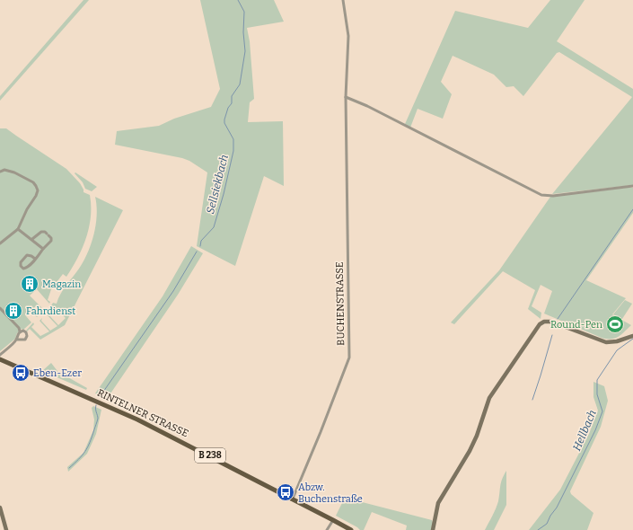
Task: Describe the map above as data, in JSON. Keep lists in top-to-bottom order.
{
  "streets": {
    "main road": ["RINTELNER STRASSE", "B 238"],
    "street": ["BUCHENSTRASSE"]
  },
  "crossings": [
    ["BUCHENSTRASSE", "RINTELNER STRASSE"]
  ],
  "water": ["Sellsiekbach", "Hellbach"],
  "places": {
    "building": ["Magazin", "Fahrdienst"],
    "sports": ["Round-Pen"],
    "bus stop": ["Eben-Ezer", "Abzw. Buchenstraße"]
  }
}
